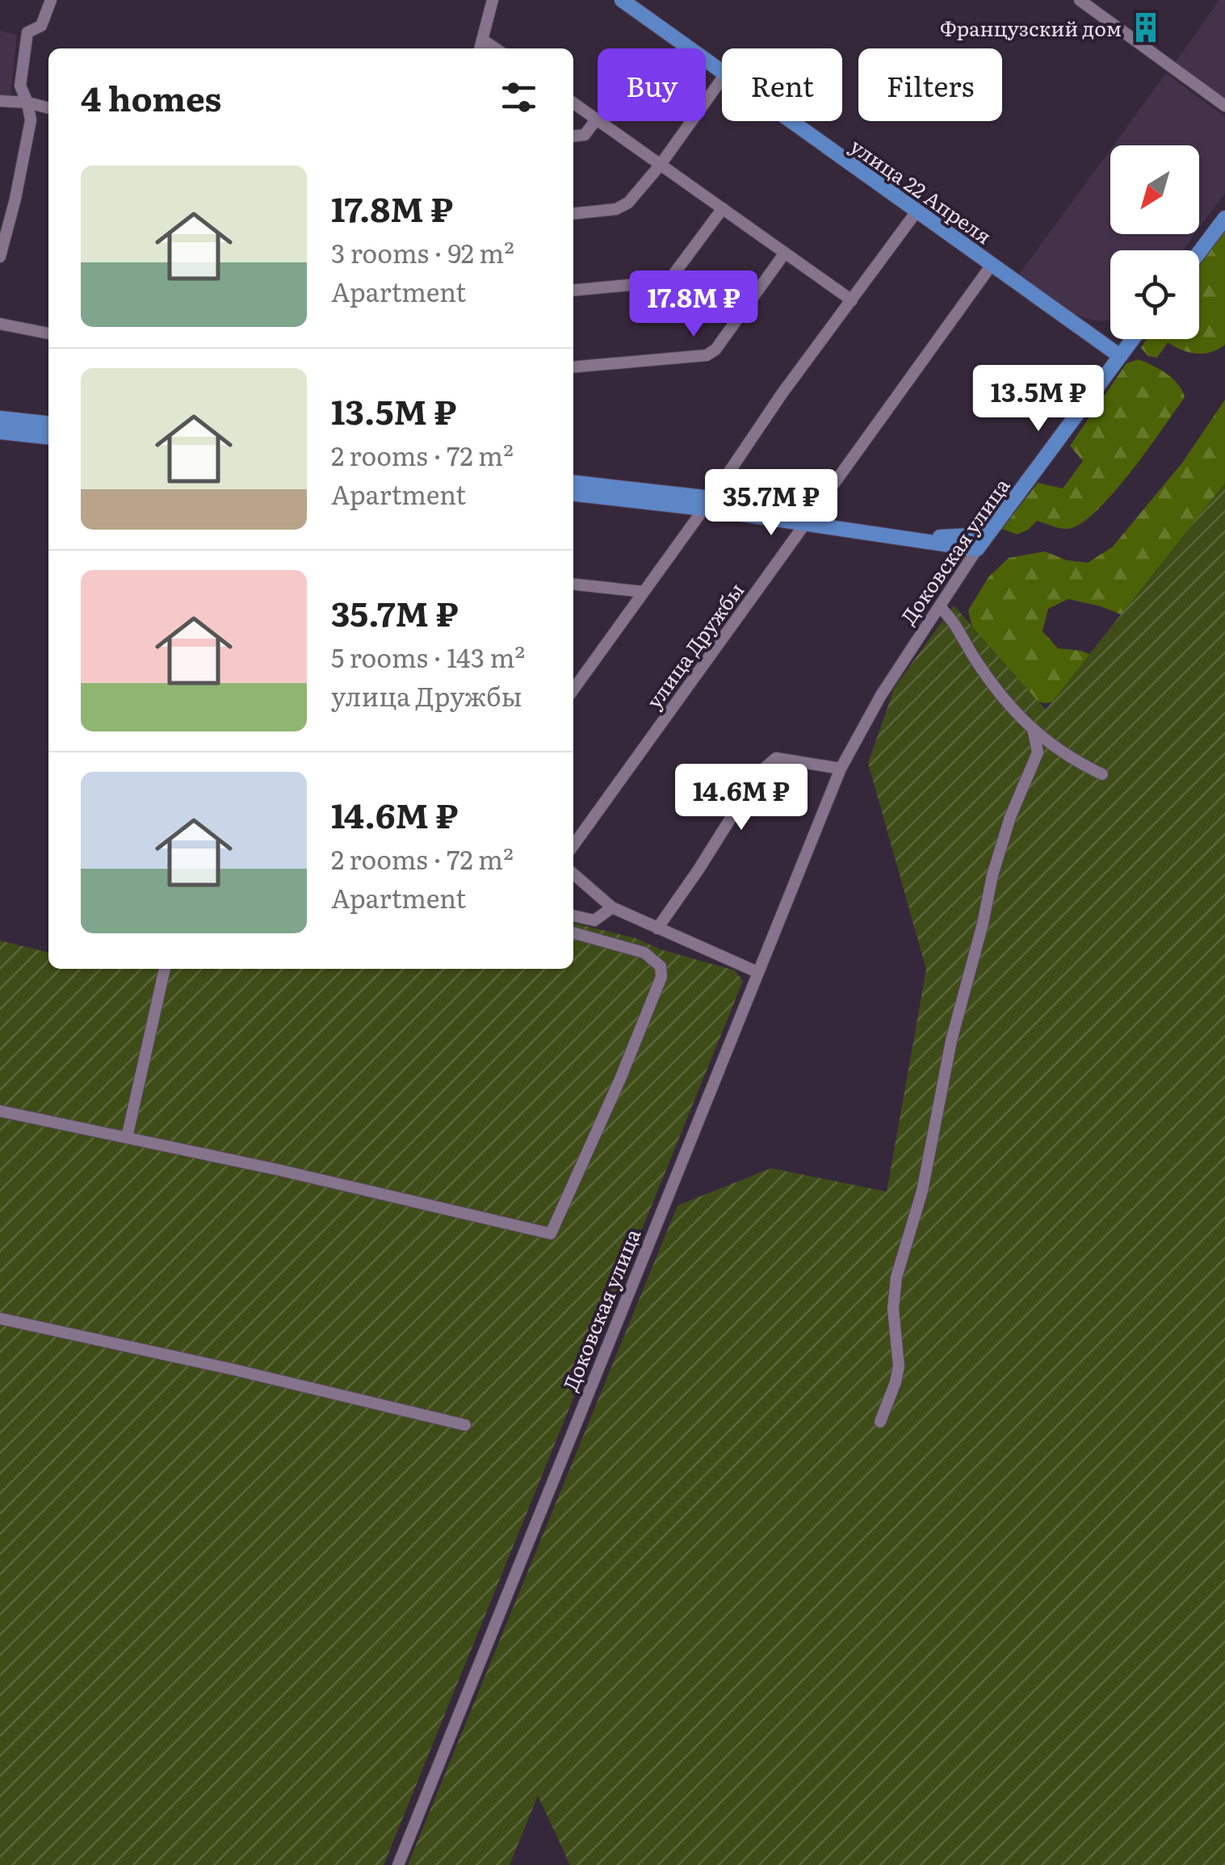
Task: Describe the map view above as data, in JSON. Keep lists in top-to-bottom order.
{
  "streets": {
    "main road": ["улица 22 Апреля", "Доковская улица"],
    "street": ["улица Дружбы"]
  },
  "crossings": [
    ["улица 22 Апреля", "Доковская улица"],
    ["улица 22 Апреля", "улица Дружбы"]
  ],
  "places": {
    "building": ["Французский дом"]
  },
  "north": "bottom left",
  "page": {
    "chip": ["Buy", "Rent", "Filters"],
    "heading": "4 homes",
    "list": [
      {
        "name": "17.8M ₽",
        "note": "3 rooms · 92 m² · Apartment"
      },
      {
        "name": "13.5M ₽",
        "note": "2 rooms · 72 m² · Apartment"
      },
      {
        "name": "35.7M ₽",
        "note": "5 rooms · 143 m² · улица Дружбы"
      },
      {
        "name": "14.6M ₽",
        "note": "2 rooms · 72 m² · Apartment"
      }
    ],
    "price": [
      "17.8M ₽",
      "13.5M ₽",
      "35.7M ₽",
      "14.6M ₽"
    ]
  }
}
